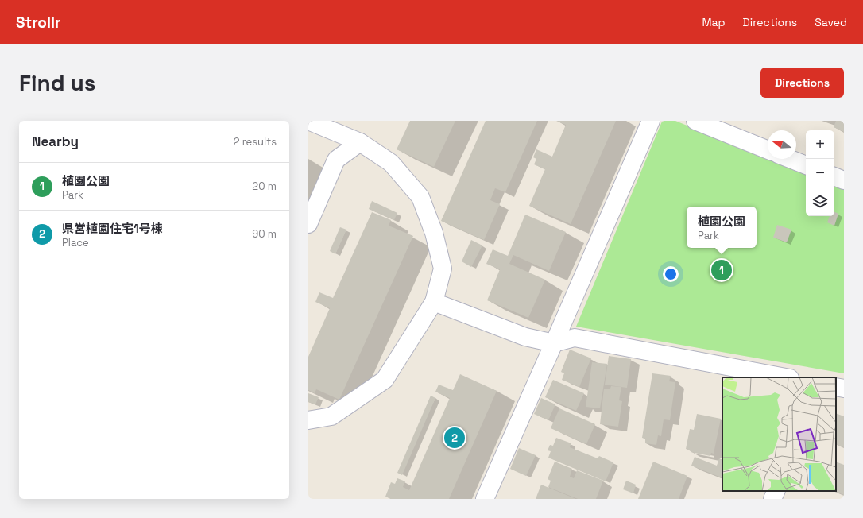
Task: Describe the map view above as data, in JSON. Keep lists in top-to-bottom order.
{
  "north": "left",
  "page": {
    "header": "Strollr",
    "nav": ["Map", "Directions", "Saved"],
    "buttons": "Directions",
    "title": "Find us",
    "heading": ["Nearby", "2 results"],
    "map_buttons": ["+", "−"],
    "list": [
      {
        "mark": "1",
        "name": "植園公園",
        "note": "Park",
        "value": "20 m"
      },
      {
        "mark": "2",
        "name": "県営植園住宅1号棟",
        "note": "Place",
        "value": "90 m"
      }
    ],
    "popup": ["植園公園", "Park"],
    "pins": ["1", "2"]
  }
}
